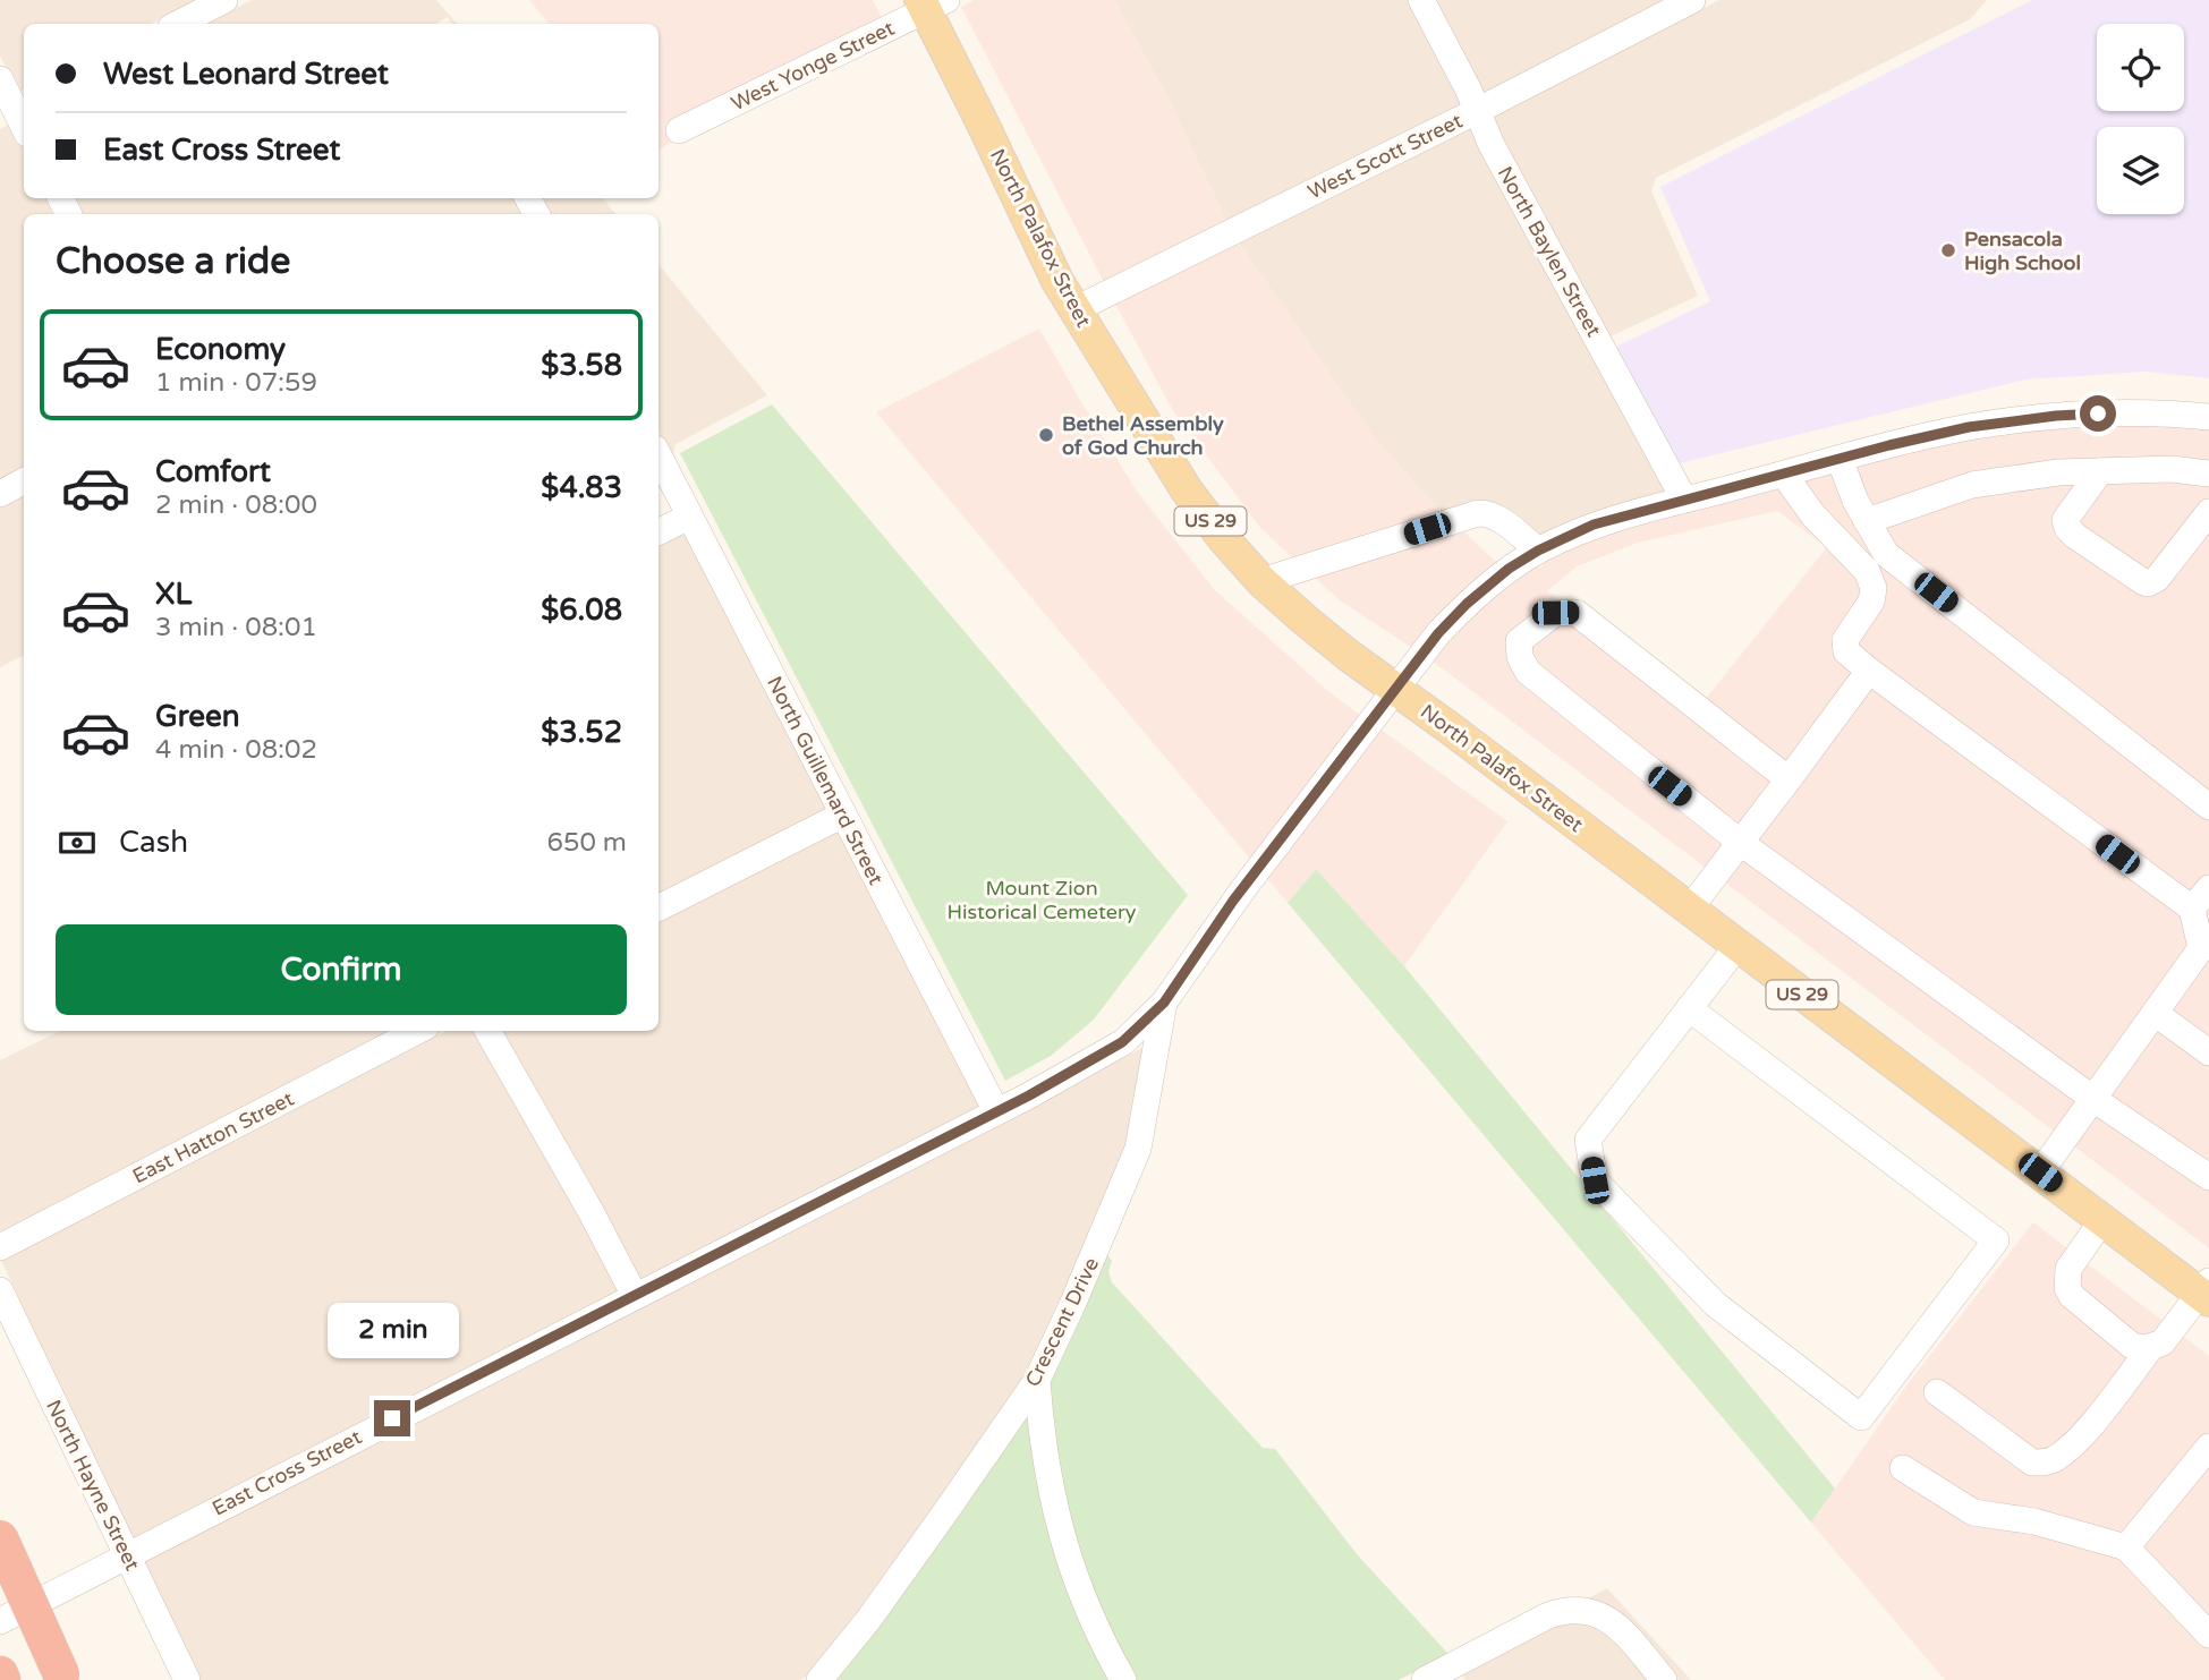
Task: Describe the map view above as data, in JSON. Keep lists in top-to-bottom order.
{
  "streets": {
    "main road": ["North Palafox Street", "US 29"],
    "street": [
      "West Yonge Street",
      "West Scott Street",
      "North Baylen Street",
      "North Guillemard Street",
      "East Hatton Street",
      "Crescent Drive",
      "East Cross Street",
      "North Hayne Street"
    ]
  },
  "crossings": [
    ["West Yonge Street", "North Palafox Street"],
    ["West Scott Street", "North Palafox Street"],
    ["West Scott Street", "North Baylen Street"],
    ["North Palafox Street", "East Cross Street"],
    ["North Baylen Street", "East Cross Street"],
    ["North Guillemard Street", "East Cross Street"],
    ["Crescent Drive", "East Cross Street"],
    ["East Cross Street", "North Hayne Street"]
  ],
  "parks": ["Mount Zion Historical Cemetery"],
  "places": ["Pensacola High School", "Bethel Assembly of God Church"],
  "page": {
    "banner": ["West Leonard Street", "East Cross Street"],
    "heading": "Choose a ride",
    "list": [
      {
        "name": "Economy",
        "note": "1 min · 07:59",
        "value": "$3.58"
      },
      {
        "name": "Comfort",
        "note": "2 min · 08:00",
        "value": "$4.83"
      },
      {
        "name": "XL",
        "note": "3 min · 08:01",
        "value": "$6.08"
      },
      {
        "name": "Green",
        "note": "4 min · 08:02",
        "value": "$3.52"
      }
    ],
    "pay": ["Cash", "650 m"],
    "buttons": "Confirm",
    "bubble": "2 min"
  }
}
